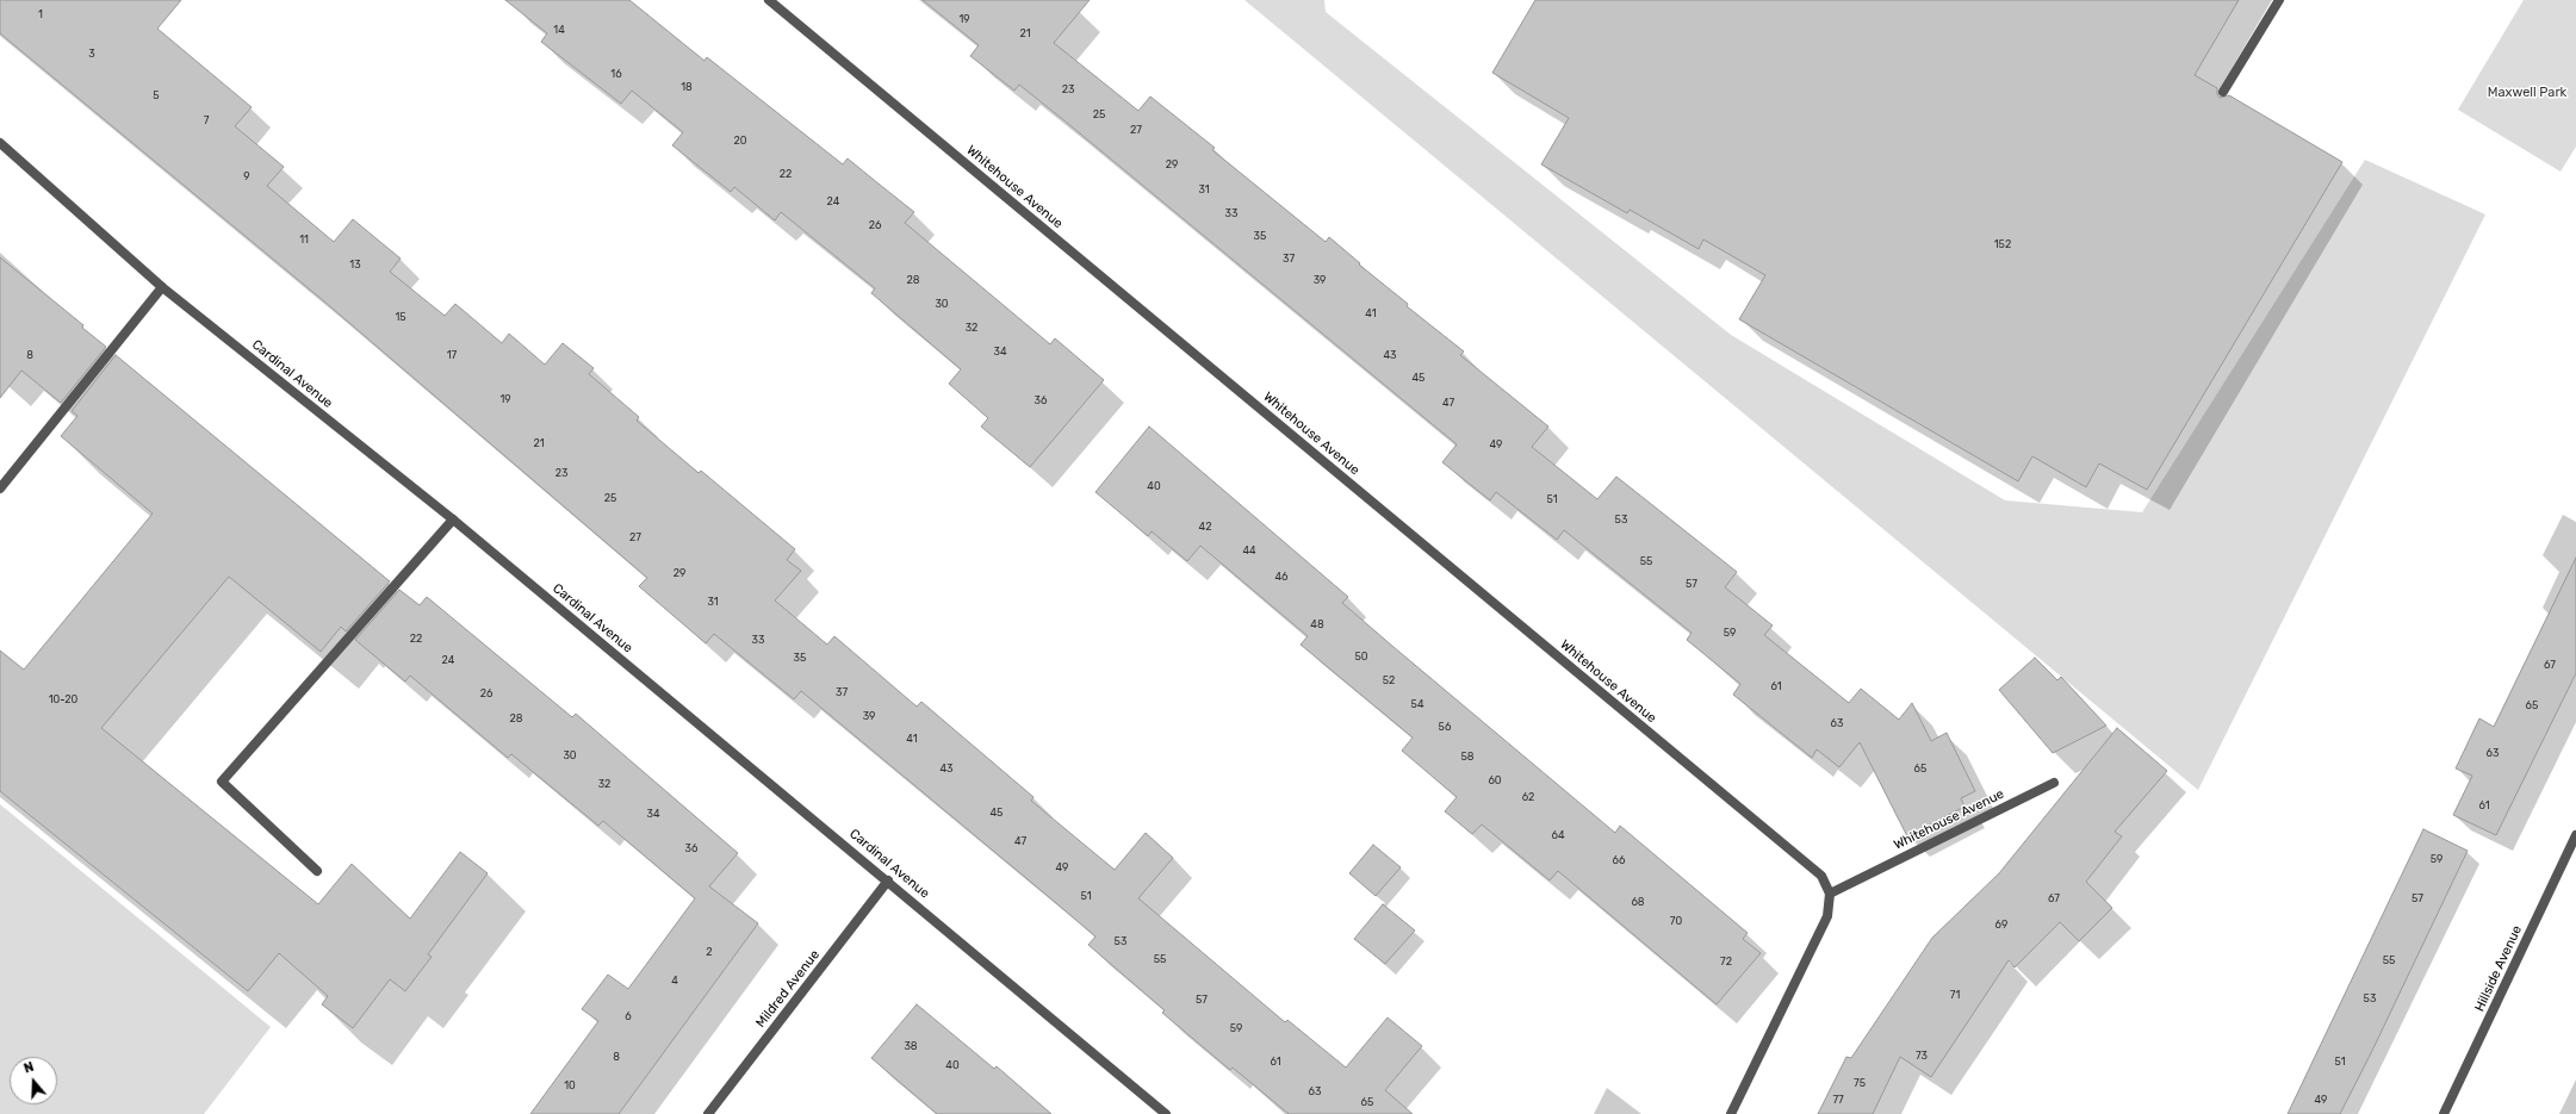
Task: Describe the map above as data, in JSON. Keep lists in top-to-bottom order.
{
  "streets": {
    "street": [
      "Whitehouse Avenue",
      "Cardinal Avenue",
      "Hillside Avenue",
      "Mildred Avenue"
    ]
  },
  "crossings": [
    ["Cardinal Avenue", "Mildred Avenue"]
  ],
  "parks": ["Maxwell Park"],
  "house_numbers": [
    "1",
    "19",
    "14",
    "21",
    "3",
    "16",
    "18",
    "23",
    "5",
    "25",
    "7",
    "27",
    "20",
    "29",
    "22",
    "9",
    "31",
    "24",
    "33",
    "26",
    "35",
    "11",
    "152",
    "37",
    "13",
    "28",
    "39",
    "30",
    "41",
    "15",
    "32",
    "34",
    "8",
    "17",
    "43",
    "45",
    "19",
    "36",
    "47",
    "21",
    "49",
    "23",
    "40",
    "25",
    "51",
    "53",
    "42",
    "27",
    "44",
    "55",
    "29",
    "46",
    "57",
    "31",
    "48",
    "59",
    "22",
    "33",
    "50",
    "35",
    "24",
    "67",
    "52",
    "61",
    "37",
    "26",
    "10-20",
    "54",
    "65",
    "39",
    "28",
    "63",
    "56",
    "41",
    "63",
    "30",
    "58",
    "43",
    "65",
    "60",
    "32",
    "62",
    "61",
    "45",
    "34",
    "64",
    "47",
    "36",
    "59",
    "66",
    "49",
    "51",
    "67",
    "57",
    "68",
    "70",
    "69",
    "53",
    "2",
    "55",
    "55",
    "72",
    "4",
    "71",
    "53",
    "57",
    "6",
    "59",
    "38",
    "73",
    "8",
    "61",
    "51",
    "40",
    "75",
    "10",
    "63",
    "77",
    "49",
    "65"
  ],
  "north": "top"
}
